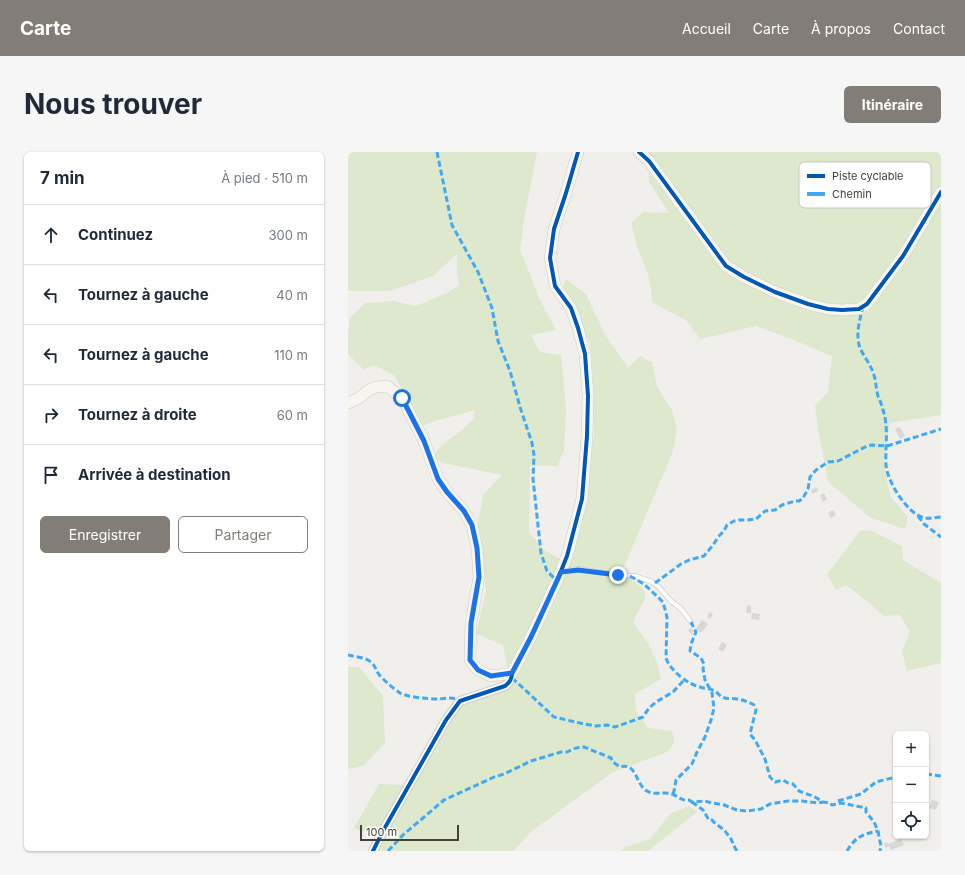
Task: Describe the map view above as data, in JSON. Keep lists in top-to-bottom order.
{
  "legend": ["Piste cyclable", "Chemin"],
  "scale_bar": "100 m",
  "page": {
    "header": "Carte",
    "nav": [
      "Accueil",
      "Carte",
      "À propos",
      "Contact"
    ],
    "buttons": [
      "Itinéraire",
      ["Enregistrer", "Partager"]
    ],
    "title": "Nous trouver",
    "heading": ["7 min", "À pied · 510 m"],
    "list": [
      ["Continuez", "300 m"],
      ["Tournez à gauche", "40 m"],
      ["Tournez à gauche", "110 m"],
      ["Tournez à droite", "60 m"],
      "Arrivée à destination"
    ],
    "map_buttons": ["+", "−"],
    "scale": "100 m"
  }
}
